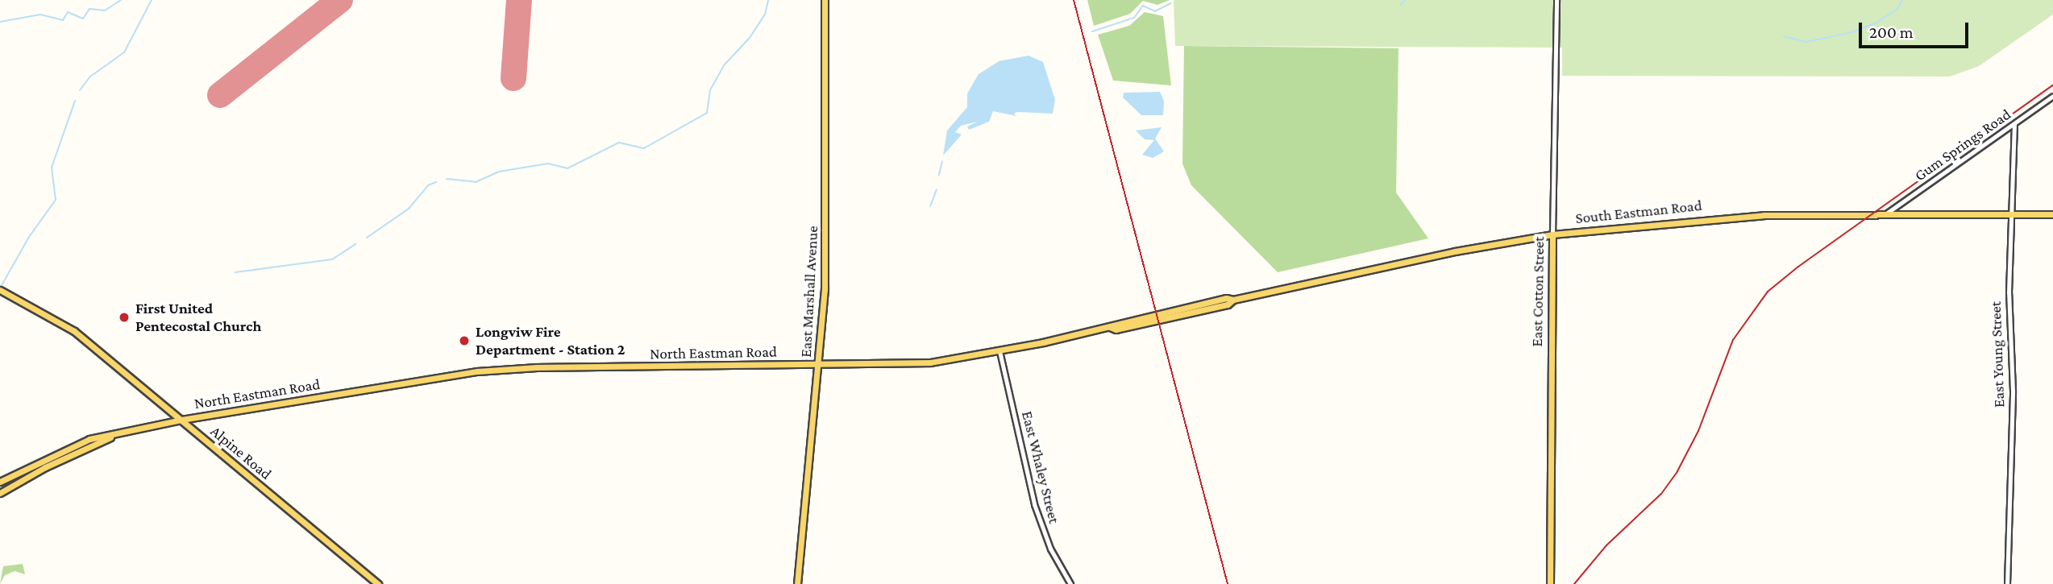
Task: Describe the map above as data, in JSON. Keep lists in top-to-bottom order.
{
  "streets": {
    "main road": [
      "South Eastman Road",
      "East Marshall Avenue",
      "East Cotton Street",
      "North Eastman Road",
      "Alpine Road"
    ],
    "street": ["Gum Springs Road", "East Young Street", "East Whaley Street"]
  },
  "crossings": [
    ["Gum Springs Road", "South Eastman Road"],
    ["Gum Springs Road", "East Young Street"],
    ["South Eastman Road", "East Cotton Street"],
    ["South Eastman Road", "North Eastman Road"],
    ["South Eastman Road", "East Young Street"],
    ["East Marshall Avenue", "North Eastman Road"],
    ["North Eastman Road", "Alpine Road"],
    ["North Eastman Road", "East Whaley Street"]
  ],
  "places": ["First United Pentecostal Church", "Longviw Fire Department - Station 2"],
  "scale_bar": "200 m"
}
